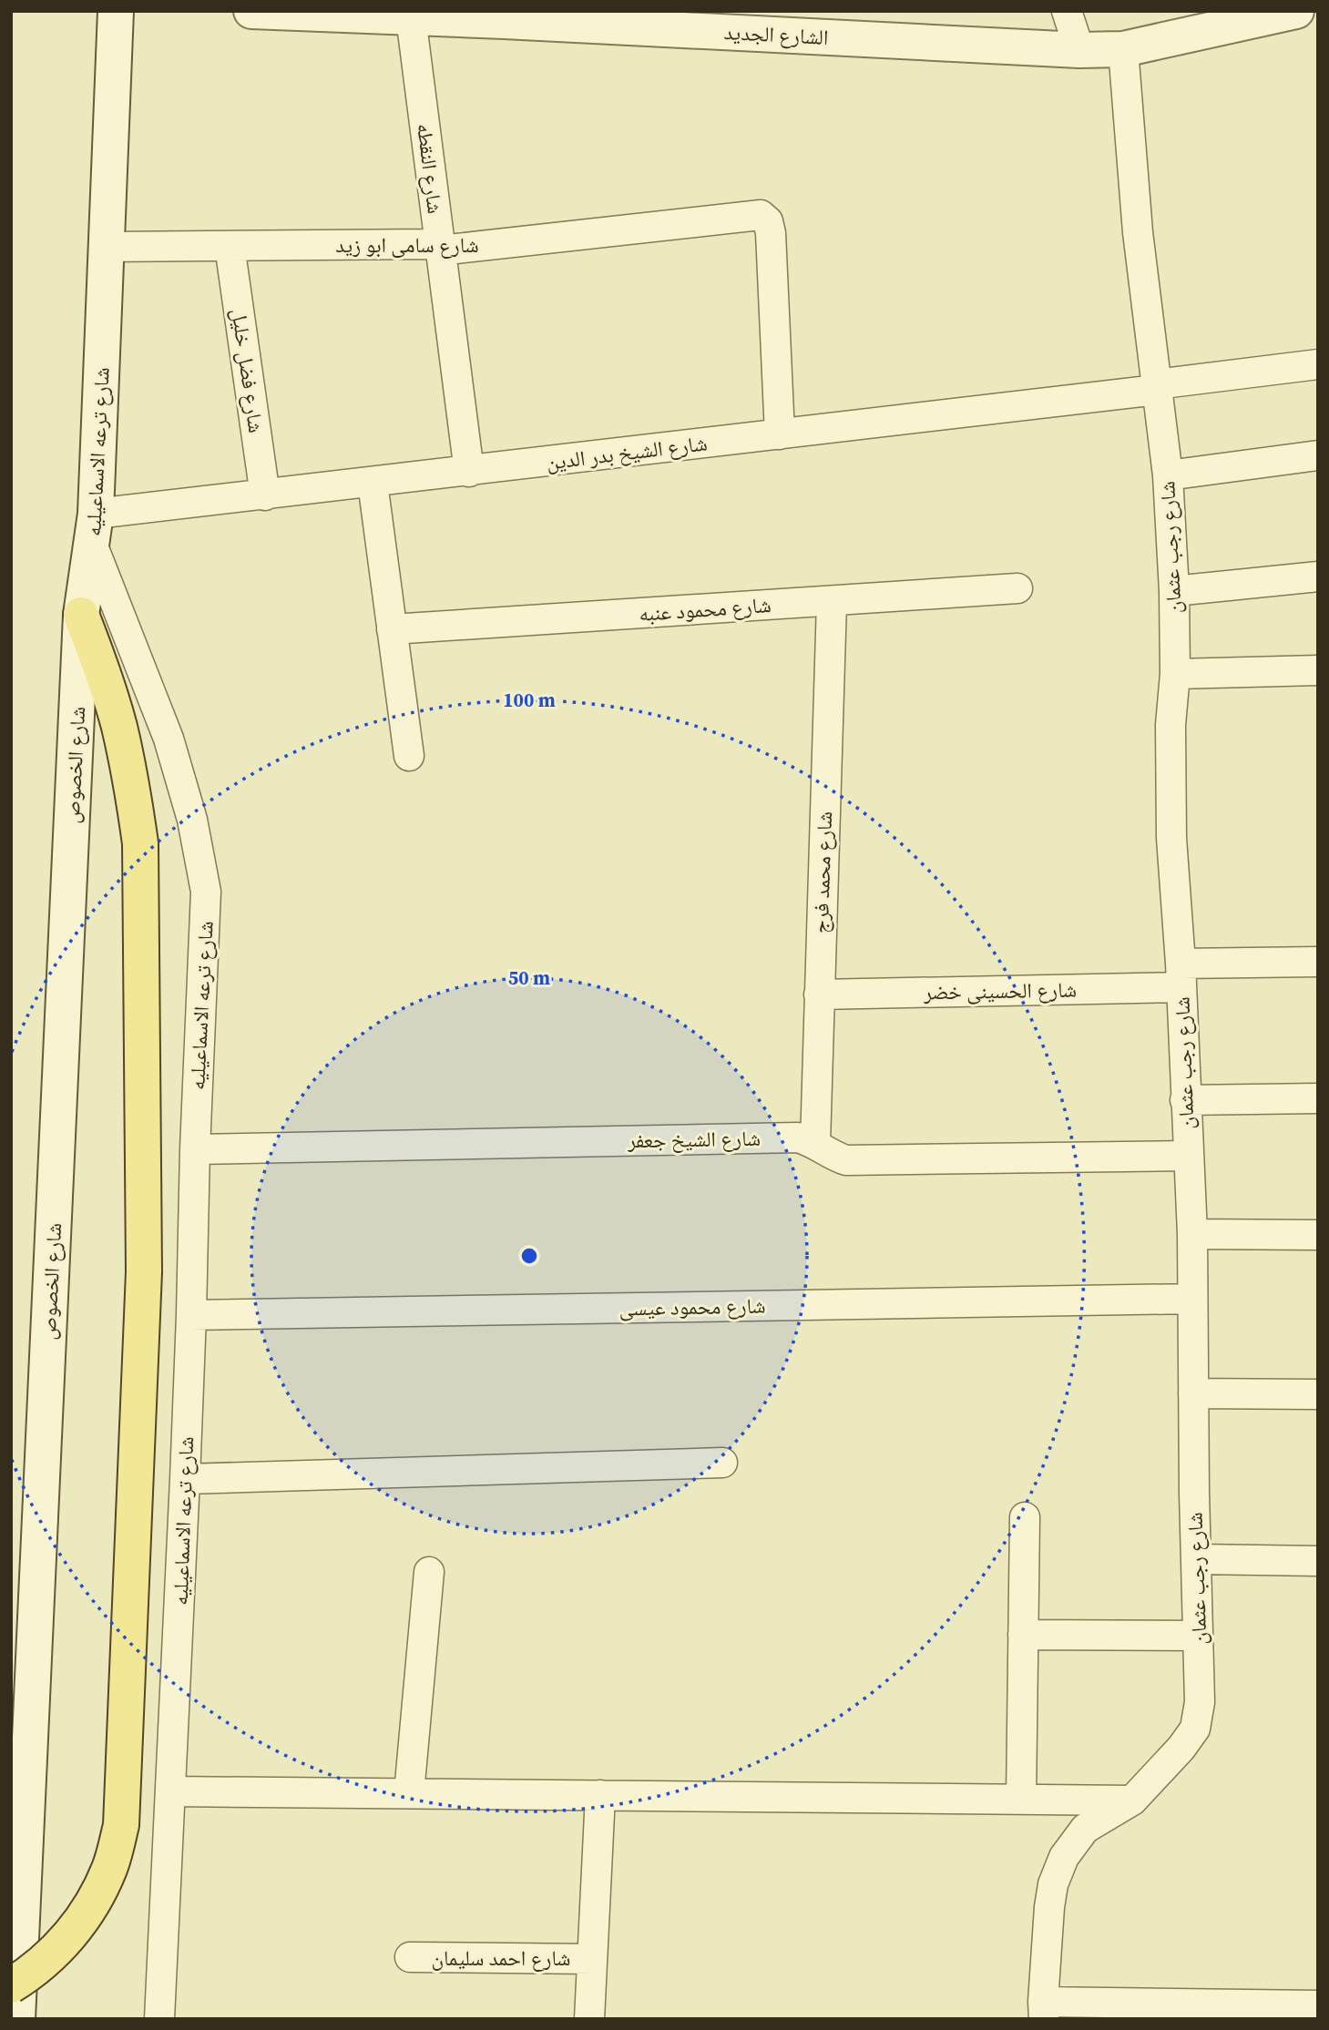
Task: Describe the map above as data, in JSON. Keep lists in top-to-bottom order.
{
  "streets": {
    "main road": ["الشارع الجديد", "شارع ترعه الاسماعيليه", "شارع الخصوص"],
    "street": [
      "شارع النقطه",
      "شارع سامى ابو زيد",
      "شارع فضل خليل",
      "شارع الشيخ بدر الدين",
      "شارع رجب عثمان",
      "شارع محمود عنبه",
      "شارع محمد فرج",
      "شارع الحسينى خضر",
      "شارع الشيخ جعفر",
      "شارع محمود عيسى",
      "شارع احمد سليمان"
    ]
  },
  "crossings": [
    ["الشارع الجديد", "شارع النقطه"],
    ["الشارع الجديد", "شارع رجب عثمان"],
    ["شارع النقطه", "شارع سامى ابو زيد"],
    ["شارع النقطه", "شارع الشيخ بدر الدين"],
    ["شارع سامى ابو زيد", "شارع فضل خليل"],
    ["شارع سامى ابو زيد", "شارع ترعه الاسماعيليه"],
    ["شارع سامى ابو زيد", "شارع الشيخ بدر الدين"],
    ["شارع فضل خليل", "شارع الشيخ بدر الدين"],
    ["شارع ترعه الاسماعيليه", "شارع الشيخ بدر الدين"],
    ["شارع ترعه الاسماعيليه", "شارع الخصوص"],
    ["شارع ترعه الاسماعيليه", "شارع الشيخ جعفر"],
    ["شارع ترعه الاسماعيليه", "شارع محمود عيسى"],
    ["شارع الشيخ بدر الدين", "شارع رجب عثمان"],
    ["شارع الشيخ بدر الدين", "شارع الخصوص"],
    ["شارع رجب عثمان", "شارع الحسينى خضر"],
    ["شارع رجب عثمان", "شارع الشيخ جعفر"],
    ["شارع رجب عثمان", "شارع محمود عيسى"],
    ["شارع محمود عنبه", "شارع محمد فرج"],
    ["شارع محمد فرج", "شارع الحسينى خضر"],
    ["شارع محمد فرج", "شارع الشيخ جعفر"]
  ],
  "rings": ["100 m", "50 m"]
}
